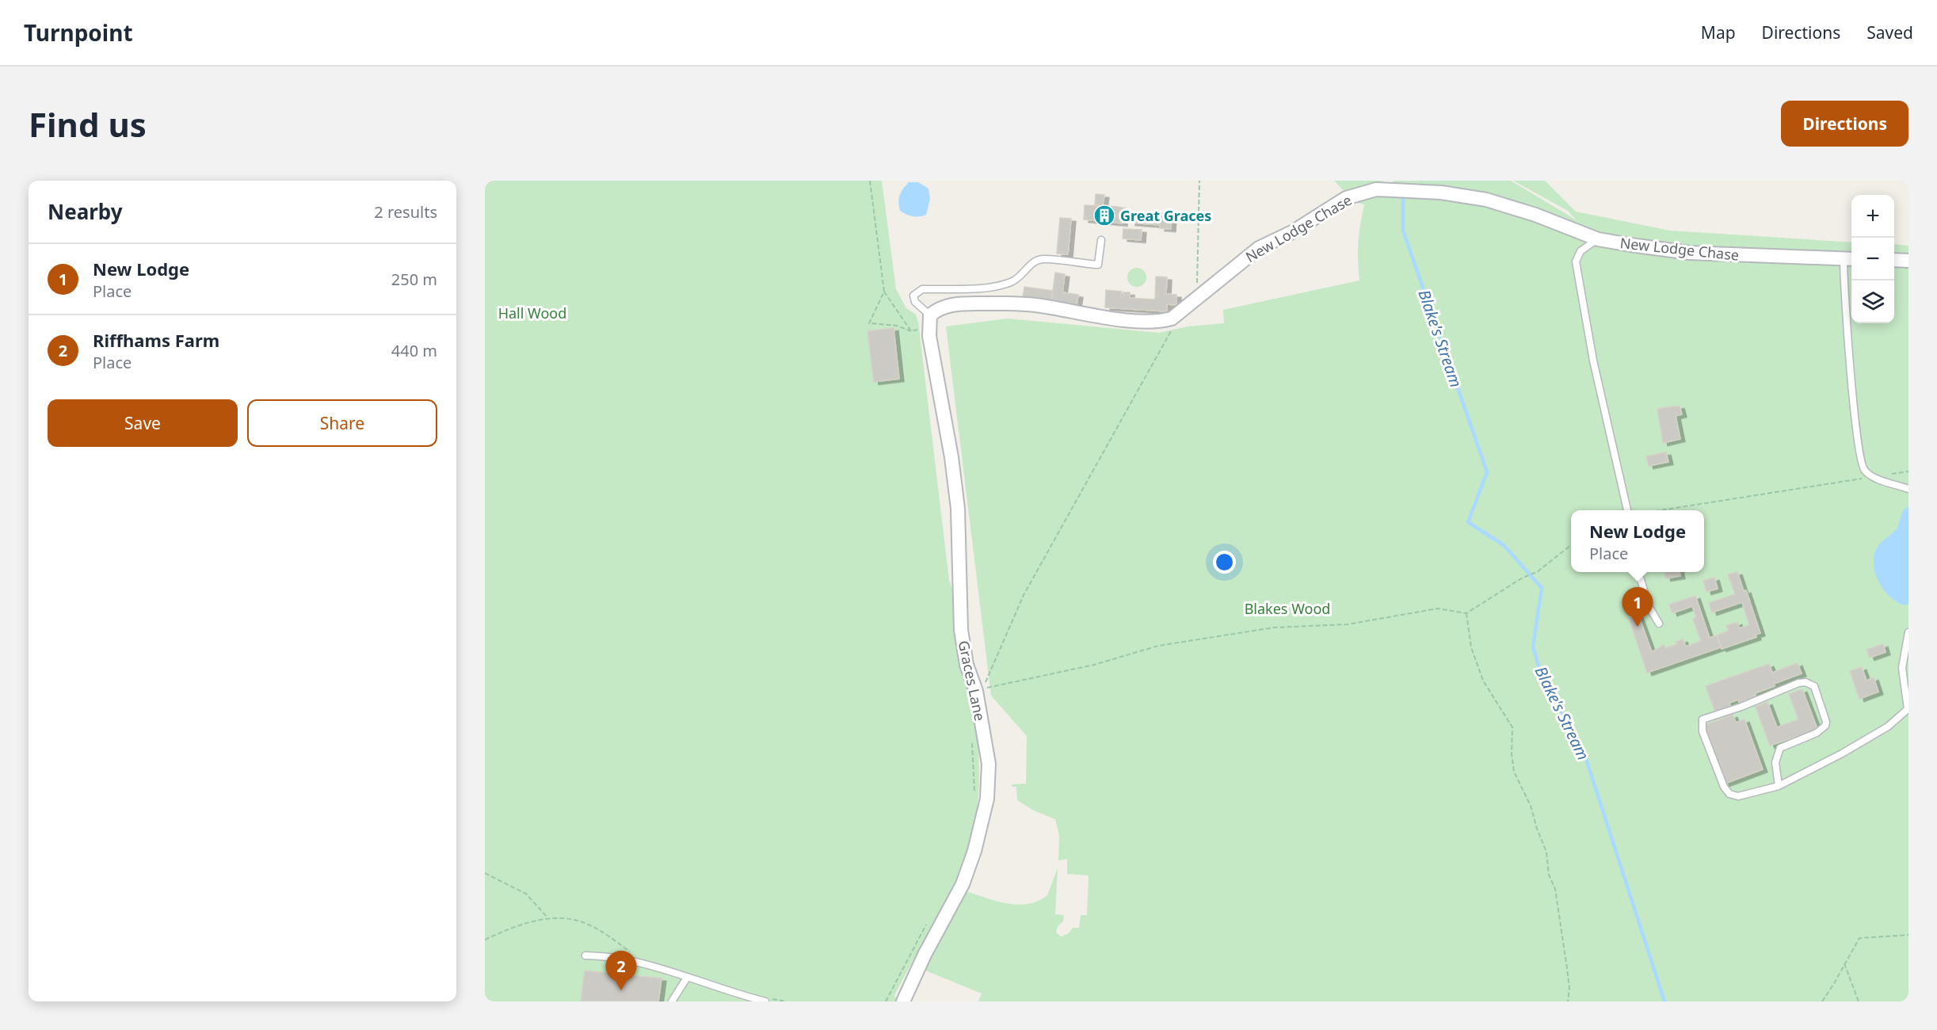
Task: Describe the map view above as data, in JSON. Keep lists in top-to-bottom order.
{
  "streets": {
    "street": ["New Lodge Chase", "Graces Lane"]
  },
  "crossings": [
    ["New Lodge Chase", "Graces Lane"]
  ],
  "water": ["Blake's Stream"],
  "parks": ["Hall Wood", "Blakes Wood"],
  "places": {
    "building": ["Great Graces"]
  },
  "page": {
    "header": "Turnpoint",
    "nav": ["Map", "Directions", "Saved"],
    "buttons": [
      "Directions",
      ["Save", "Share"]
    ],
    "title": "Find us",
    "heading": ["Nearby", "2 results"],
    "map_buttons": ["+", "−"],
    "list": [
      {
        "mark": "1",
        "name": "New Lodge",
        "note": "Place",
        "value": "250 m"
      },
      {
        "mark": "2",
        "name": "Riffhams Farm",
        "note": "Place",
        "value": "440 m"
      }
    ],
    "popup": ["New Lodge", "Place"],
    "pins": ["1", "2"]
  }
}
